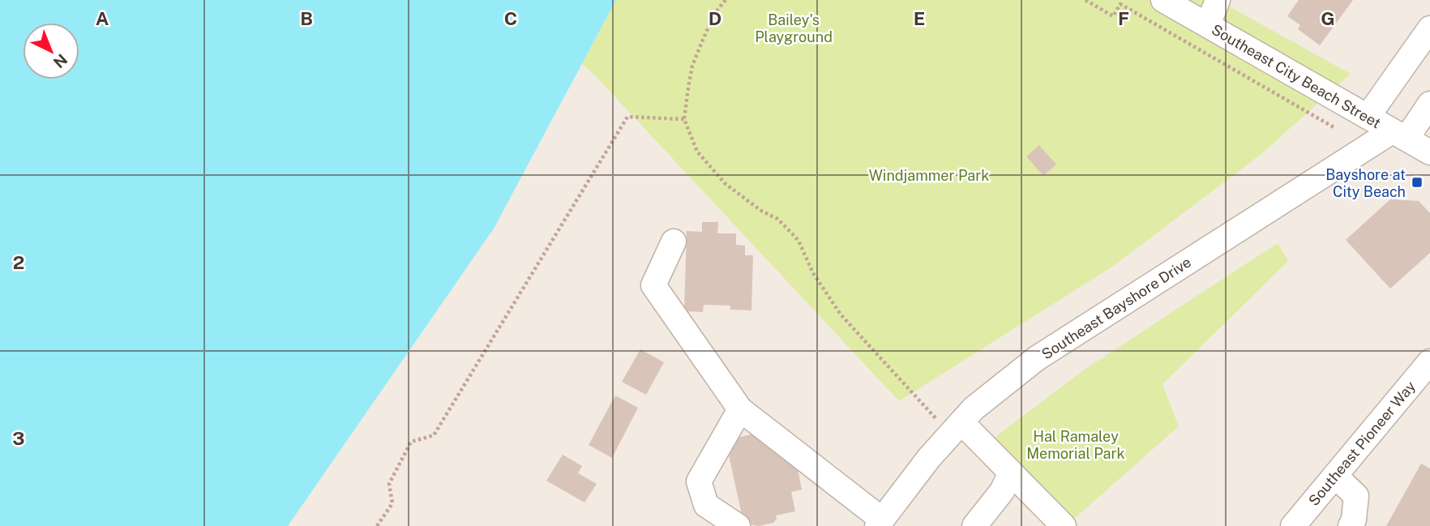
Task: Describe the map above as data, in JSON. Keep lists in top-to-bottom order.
{
  "streets": {
    "street": ["Southeast City Beach Street", "Southeast Bayshore Drive", "Southeast Pioneer Way"]
  },
  "crossings": [
    ["Southeast City Beach Street", "Southeast Bayshore Drive"]
  ],
  "parks": ["Bailey's Playground", "Windjammer Park", "Hal Ramaley Memorial Park"],
  "places": {
    "transit": ["Bayshore at City Beach"]
  },
  "north": "bottom right",
  "grid": {
    "columns": [
      "A",
      "B",
      "C",
      "D",
      "E",
      "F",
      "G"
    ],
    "rows": ["2", "3"]
  }
}
